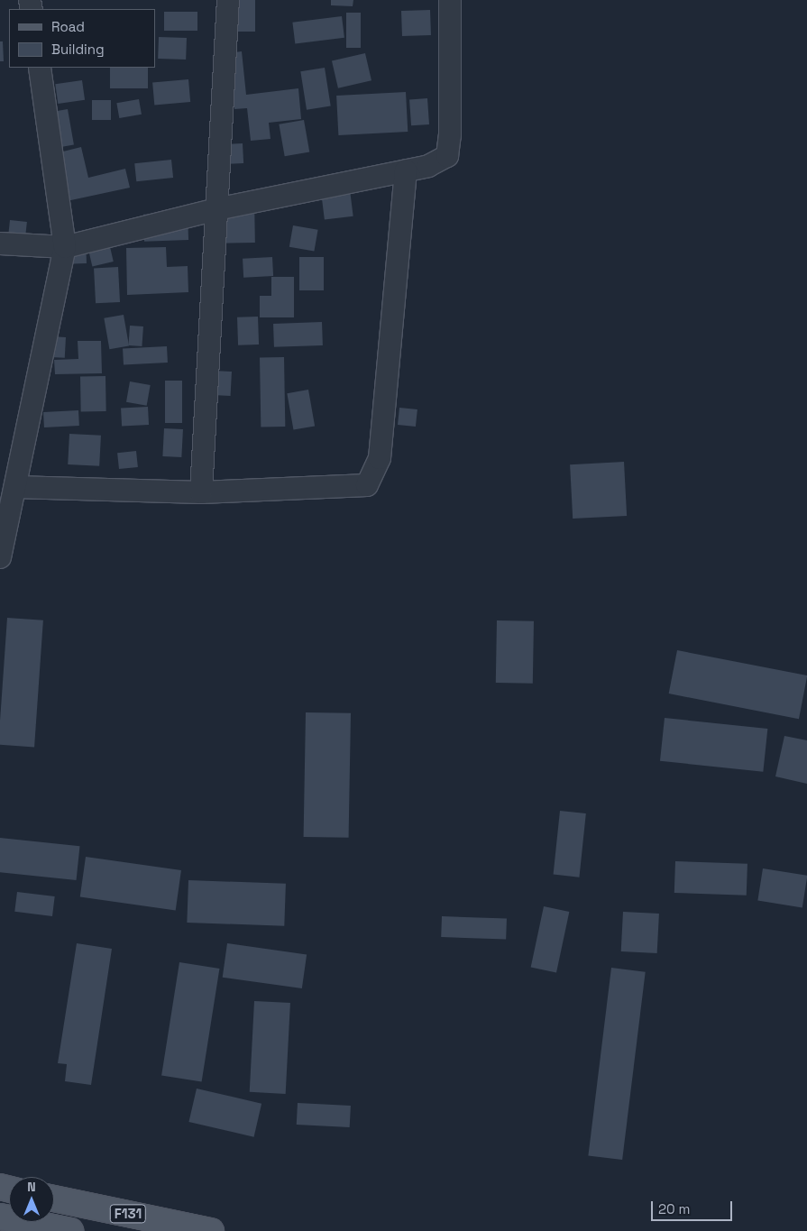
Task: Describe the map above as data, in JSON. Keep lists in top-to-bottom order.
{
  "streets": {
    "main road": ["F131"]
  },
  "legend": ["Road", "Building"],
  "scale_bar": "20 m",
  "north": "top"
}
